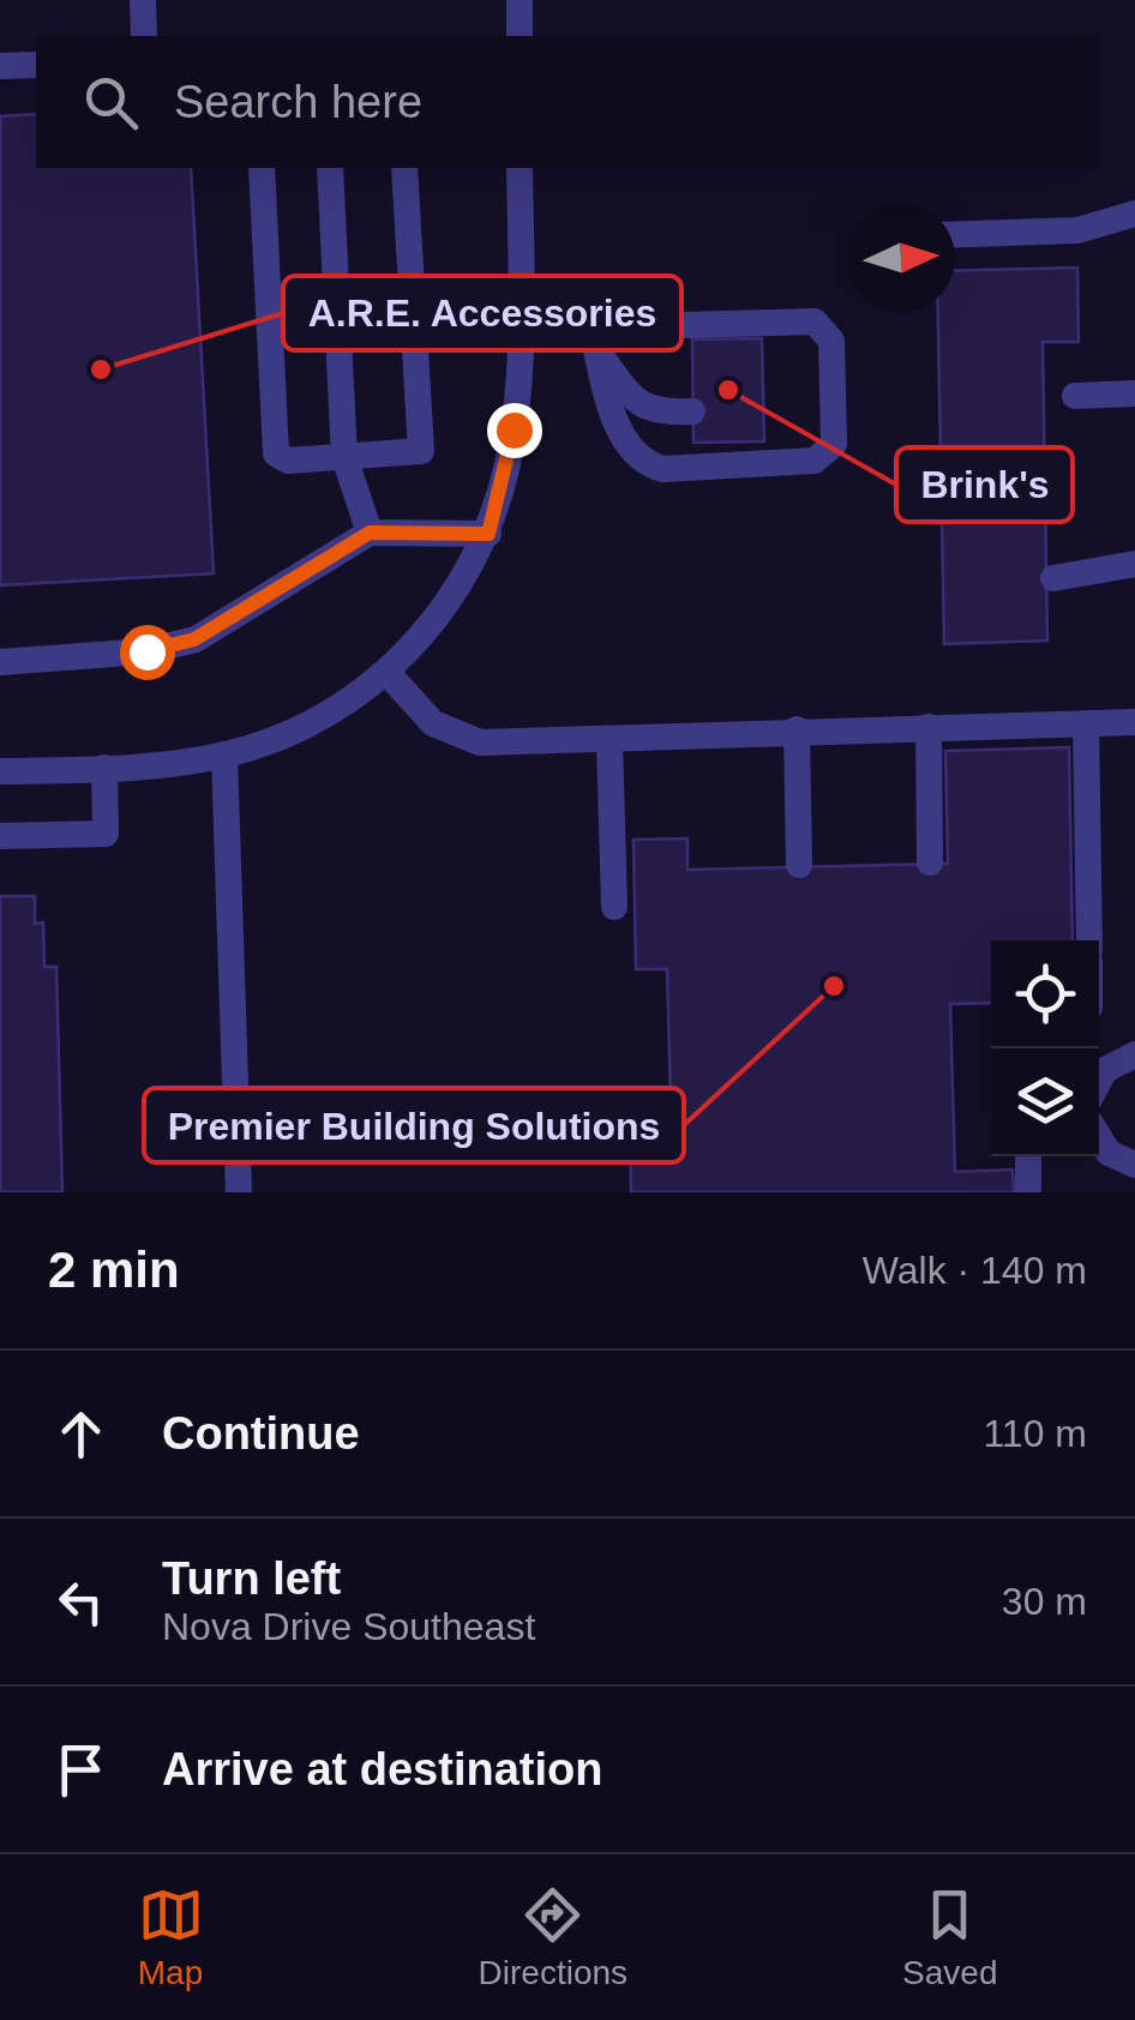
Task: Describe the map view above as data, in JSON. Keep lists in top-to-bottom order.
{
  "places": ["A.R.E. Accessories", "Brink's", "Premier Building Solutions"],
  "north": "right",
  "page": {
    "search": "Search here",
    "heading": ["2 min", "Walk · 140 m"],
    "list": [
      ["Continue", "110 m"],
      ["Turn left", "Nova Drive Southeast", "30 m"],
      "Arrive at destination"
    ],
    "nav": ["Map", "Directions", "Saved"]
  }
}
